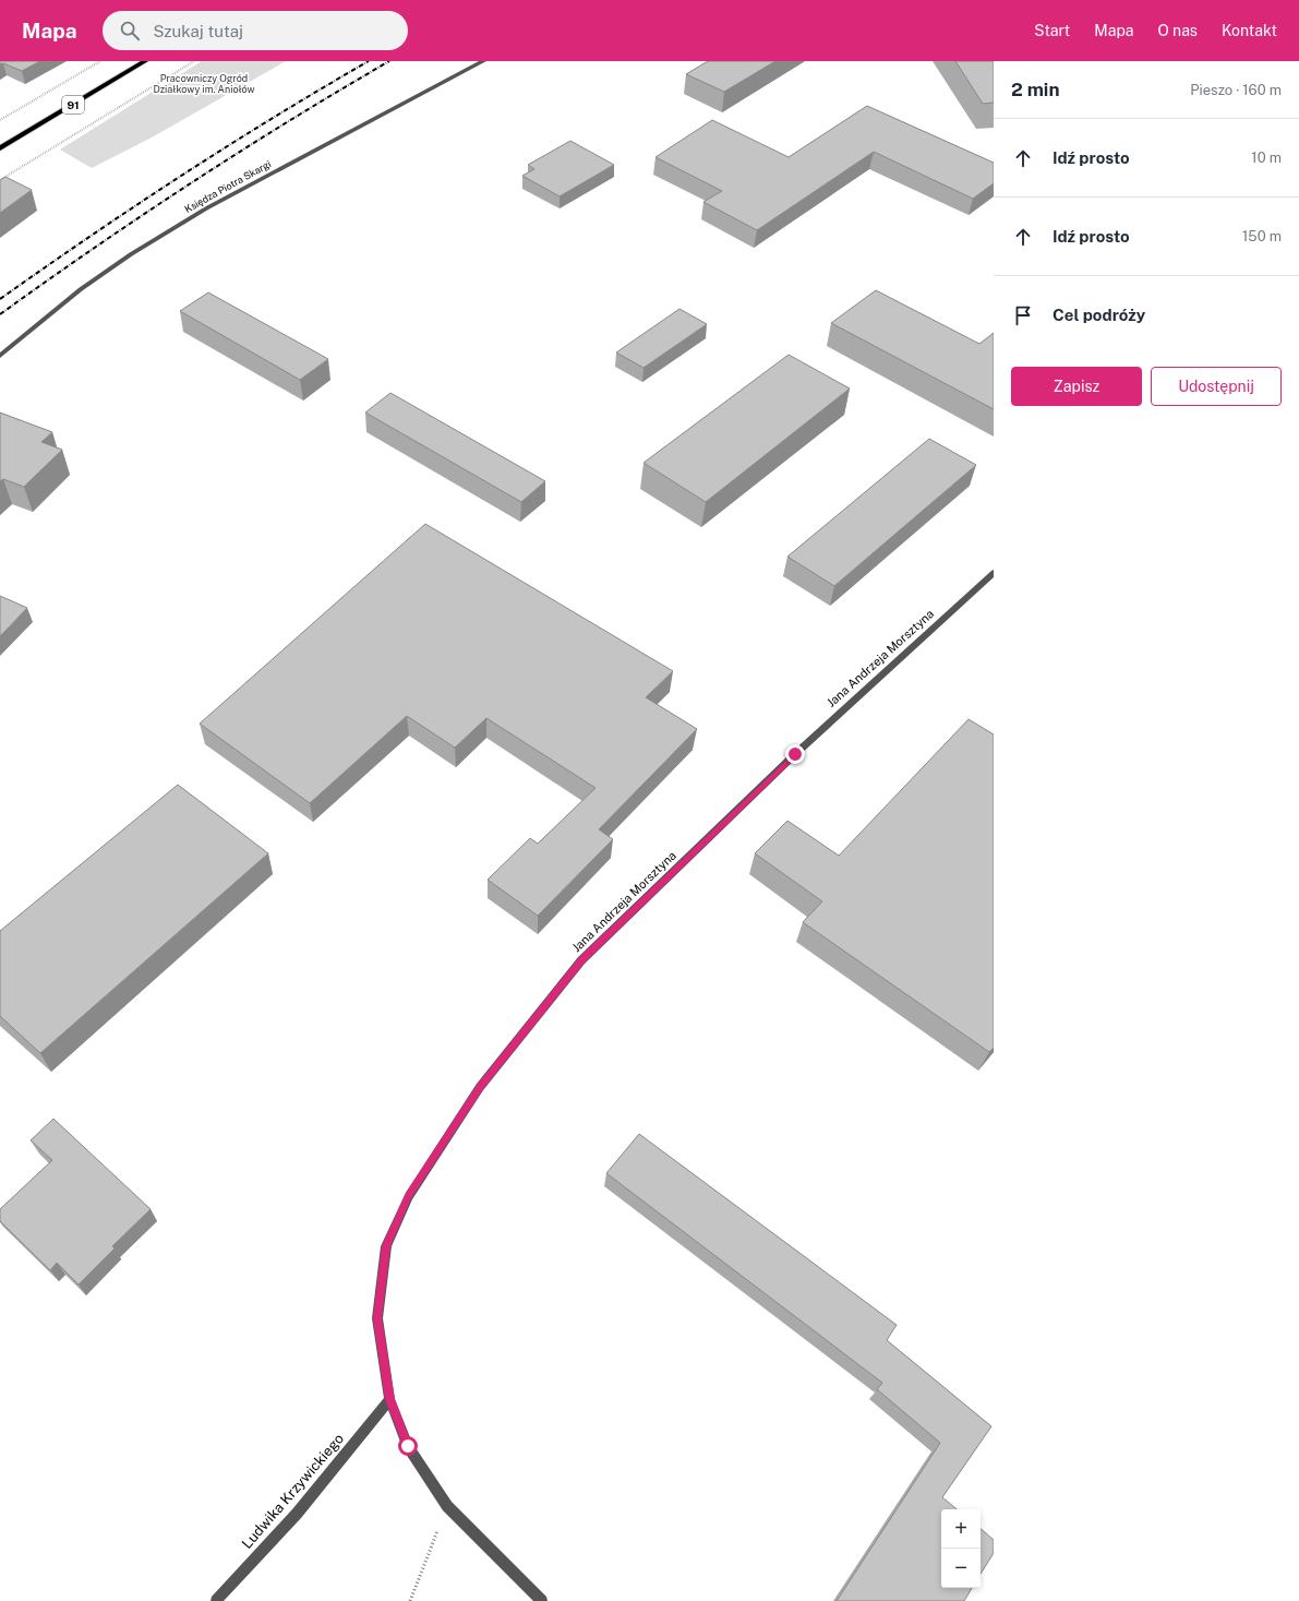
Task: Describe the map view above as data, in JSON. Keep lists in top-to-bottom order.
{
  "streets": {
    "main road": ["91"],
    "street": ["Księdza Piotra Skargi", "Jana Andrzeja Morsztyna", "Ludwika Krzywickiego"]
  },
  "crossings": [
    ["Jana Andrzeja Morsztyna", "Ludwika Krzywickiego"]
  ],
  "parks": ["Pracowniczy Ogród Działkowy im. Aniołów"],
  "page": {
    "header": "Mapa",
    "search": "Szukaj tutaj",
    "nav": [
      "Start",
      "Mapa",
      "O nas",
      "Kontakt"
    ],
    "heading": ["2 min", "Pieszo · 160 m"],
    "list": [
      ["Idź prosto", "10 m"],
      ["Idź prosto", "150 m"],
      "Cel podróży"
    ],
    "buttons": ["Zapisz", "Udostępnij"],
    "map_buttons": ["+", "−"]
  }
}
